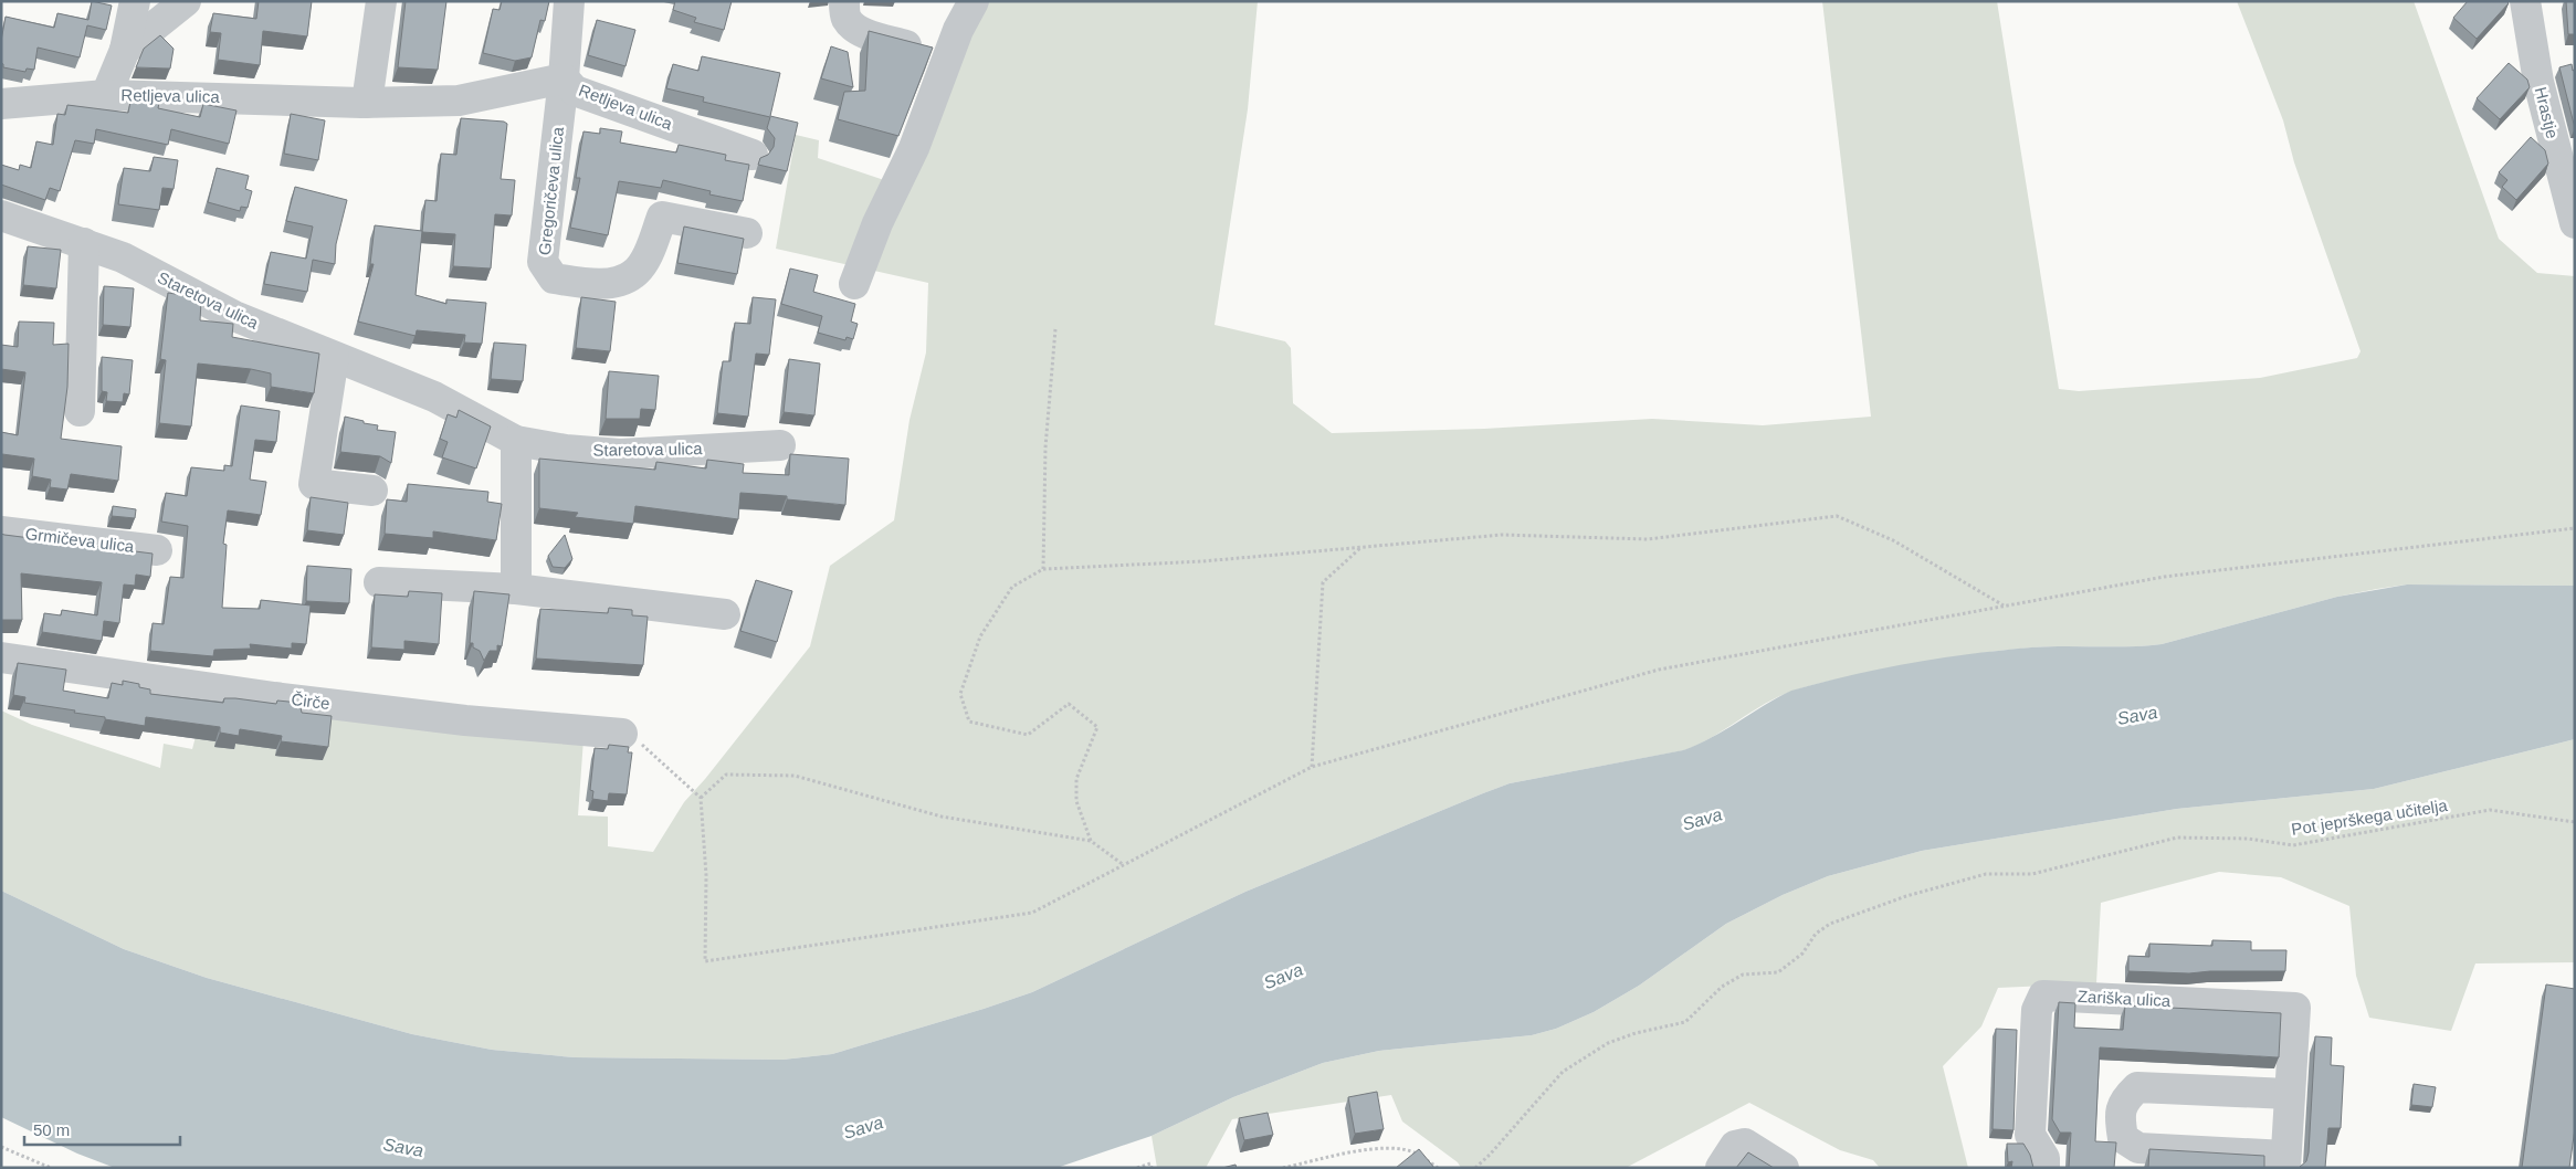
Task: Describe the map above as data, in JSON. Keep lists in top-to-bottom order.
{
  "streets": {
    "street": [
      "Retljeva ulica",
      "Hrastje",
      "Gregoričeva ulica",
      "Staretova ulica",
      "Grmičeva ulica",
      "Čirče",
      "Zariška ulica"
    ],
    "path": ["Pot jeprškega učitelja"]
  },
  "crossings": [
    ["Retljeva ulica", "Gregoričeva ulica"]
  ],
  "water": ["Sava"],
  "scale_bar": "50 m"
}
